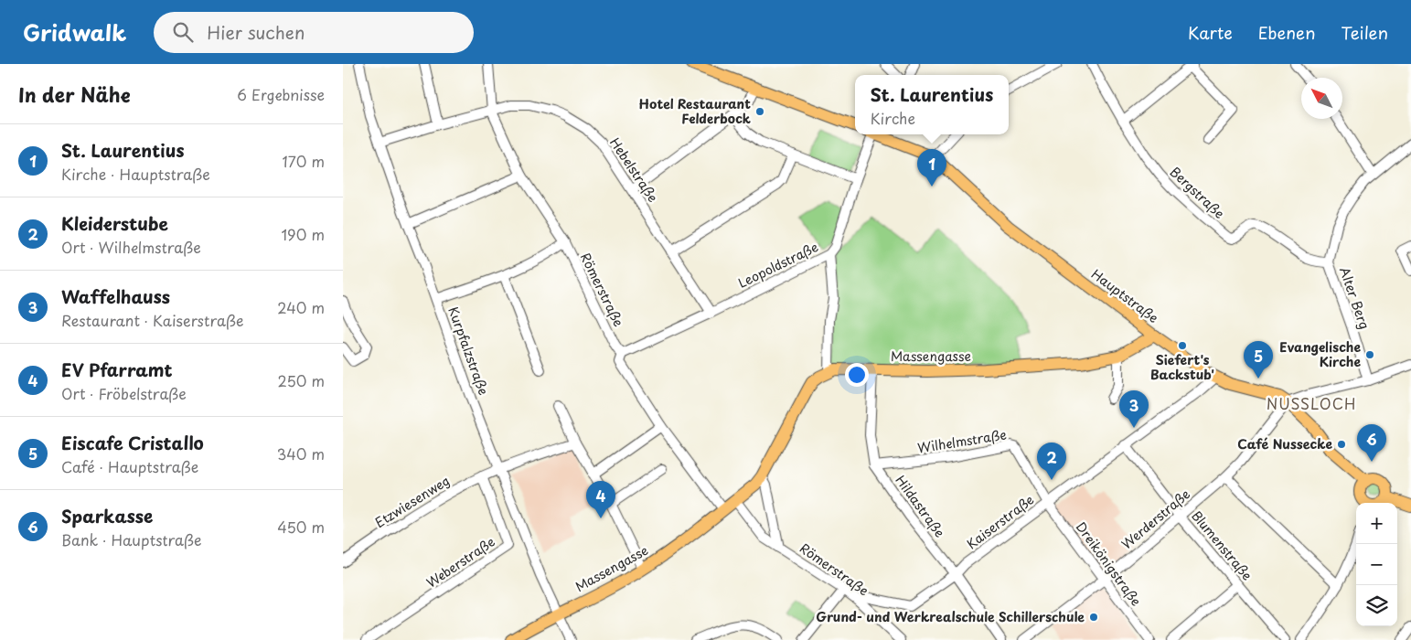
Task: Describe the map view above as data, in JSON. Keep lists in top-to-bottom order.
{
  "streets": {
    "main road": ["Hauptstraße", "Massengasse"],
    "street": [
      "Hebelstraße",
      "Bergstraße",
      "Leopoldstraße",
      "Römerstraße",
      "Alter Berg",
      "Kurpfalzstraße",
      "Wilhelmstraße",
      "Etzwiesenweg",
      "Hildastraße",
      "Werderstraße",
      "Kaiserstraße",
      "Blumenstraße",
      "Weberstraße",
      "Dreikönigstraße"
    ]
  },
  "crossings": [
    ["Hebelstraße", "Leopoldstraße"],
    ["Hebelstraße", "Römerstraße"],
    ["Hebelstraße", "Kurpfalzstraße"],
    ["Bergstraße", "Alter Berg"],
    ["Leopoldstraße", "Römerstraße"],
    ["Römerstraße", "Massengasse"],
    ["Römerstraße", "Kaiserstraße"],
    ["Hauptstraße", "Massengasse"],
    ["Hauptstraße", "Werderstraße"],
    ["Hauptstraße", "Kaiserstraße"],
    ["Kurpfalzstraße", "Massengasse"],
    ["Kurpfalzstraße", "Etzwiesenweg"],
    ["Massengasse", "Hildastraße"],
    ["Wilhelmstraße", "Hildastraße"],
    ["Wilhelmstraße", "Kaiserstraße"],
    ["Wilhelmstraße", "Dreikönigstraße"],
    ["Etzwiesenweg", "Weberstraße"],
    ["Hildastraße", "Kaiserstraße"],
    ["Werderstraße", "Blumenstraße"],
    ["Werderstraße", "Dreikönigstraße"],
    ["Kaiserstraße", "Blumenstraße"],
    ["Kaiserstraße", "Dreikönigstraße"]
  ],
  "districts": ["NUSSLOCH"],
  "places": [
    "Hotel Restaurant Felderbock",
    "Siefert's Backstub'",
    "Evangelische Kirche",
    "Café Nussecke",
    "Grund- und Werkrealschule Schillerschule"
  ],
  "north": "top left",
  "page": {
    "header": "Gridwalk",
    "search": "Hier suchen",
    "nav": ["Karte", "Ebenen", "Teilen"],
    "heading": ["In der Nähe", "6 Ergebnisse"],
    "popup": ["St. Laurentius", "Kirche"],
    "list": [
      {
        "mark": "1",
        "name": "St. Laurentius",
        "note": "Kirche · Hauptstraße",
        "value": "170 m"
      },
      {
        "mark": "2",
        "name": "Kleiderstube",
        "note": "Ort · Wilhelmstraße",
        "value": "190 m"
      },
      {
        "mark": "3",
        "name": "Waffelhauss",
        "note": "Restaurant · Kaiserstraße",
        "value": "240 m"
      },
      {
        "mark": "4",
        "name": "EV Pfarramt",
        "note": "Ort · Fröbelstraße",
        "value": "250 m"
      },
      {
        "mark": "5",
        "name": "Eiscafe Cristallo",
        "note": "Café · Hauptstraße",
        "value": "340 m"
      },
      {
        "mark": "6",
        "name": "Sparkasse",
        "note": "Bank · Hauptstraße",
        "value": "450 m"
      }
    ],
    "pins": [
      "1",
      "5",
      "3",
      "6",
      "2",
      "4"
    ],
    "map_buttons": ["+", "−"]
  }
}
